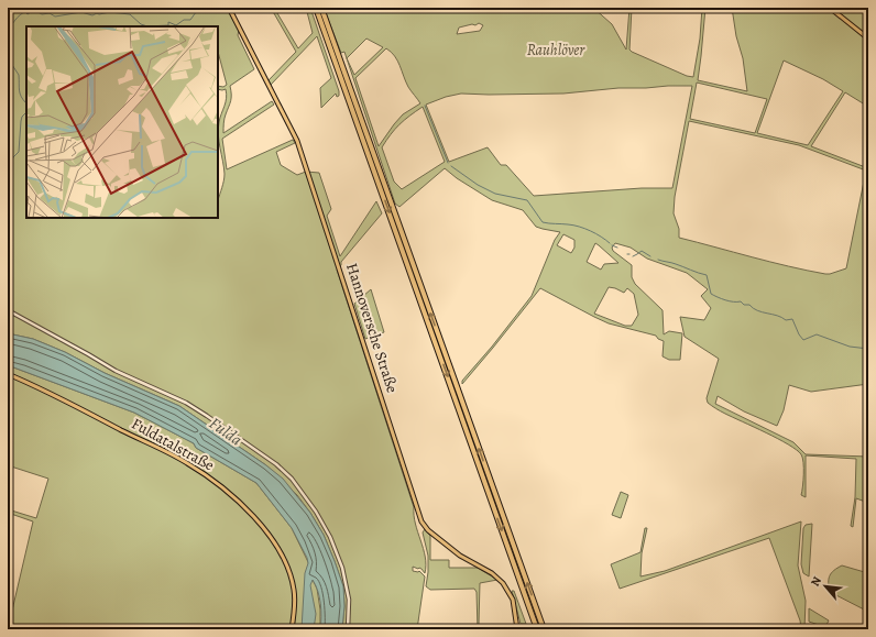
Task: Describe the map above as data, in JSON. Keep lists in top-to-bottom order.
{
  "streets": {
    "main road": ["Hannoversche Straße", "Fuldatalstraße"]
  },
  "water": ["Fulda"],
  "parks": ["Rauhlöver"],
  "north": "top left"
}
